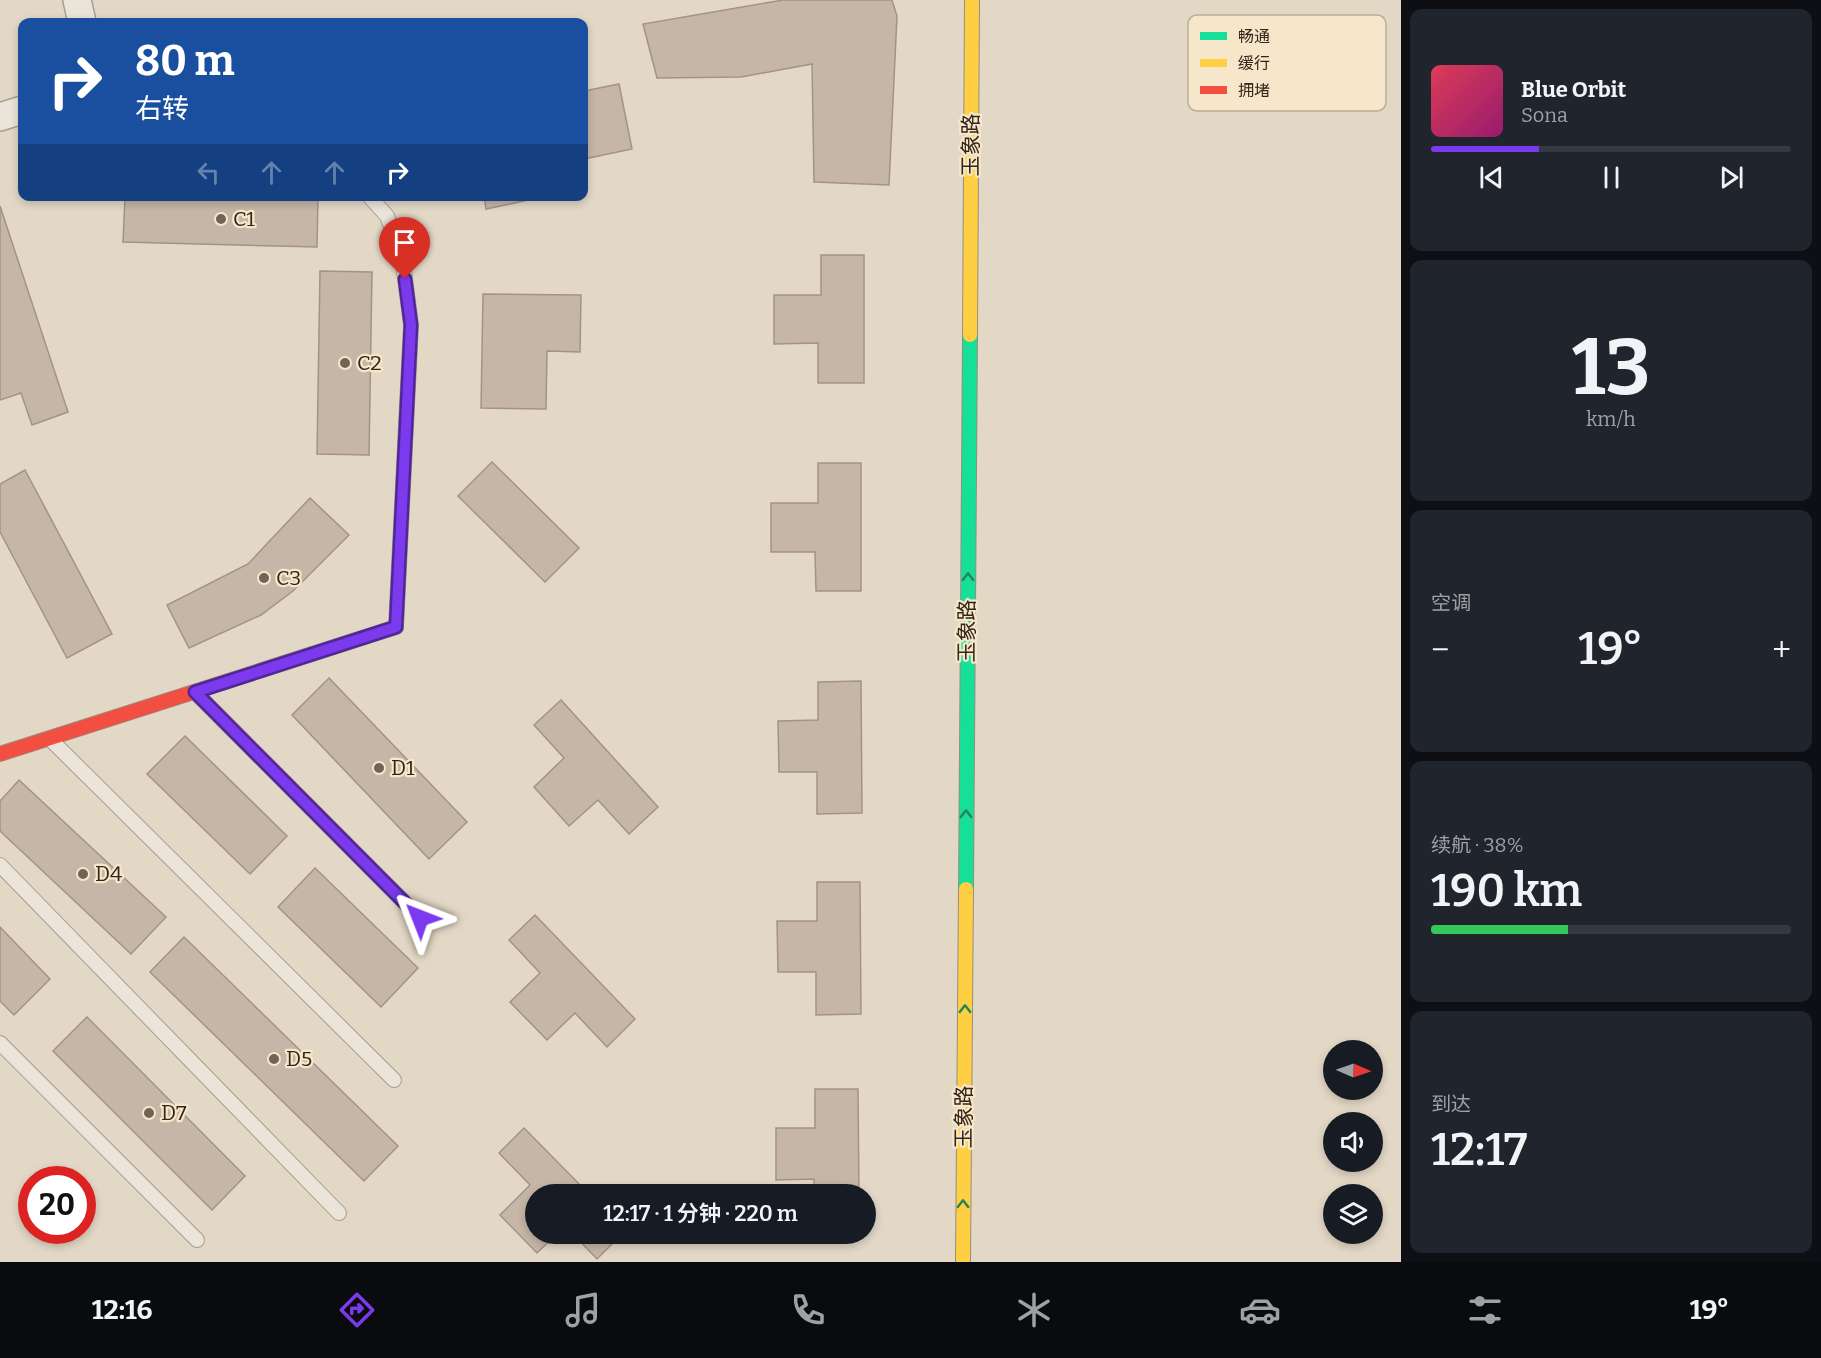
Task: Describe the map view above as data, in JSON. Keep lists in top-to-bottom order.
{
  "streets": {
    "street": ["玉象路"]
  },
  "one_way": ["玉象路"],
  "places": [
    "C1",
    "C2",
    "C3",
    "D1",
    "D4",
    "D5",
    "D7"
  ],
  "legend": ["畅通", "缓行", "拥堵"],
  "north": "right",
  "page": {
    "turn": ["80 m", "右转"],
    "song": ["Blue Orbit", "Sona"],
    "tile": [
      ["13", "km/h"],
      "空调",
      ["续航 · 38%", "190 km"],
      ["到达", "12:17"]
    ],
    "heat": ["−", "19°", "+"],
    "limit": "20",
    "trip": "12:17 · 1 分钟 · 220 m",
    "tabs": ["12:16", "19°"]
  }
}
